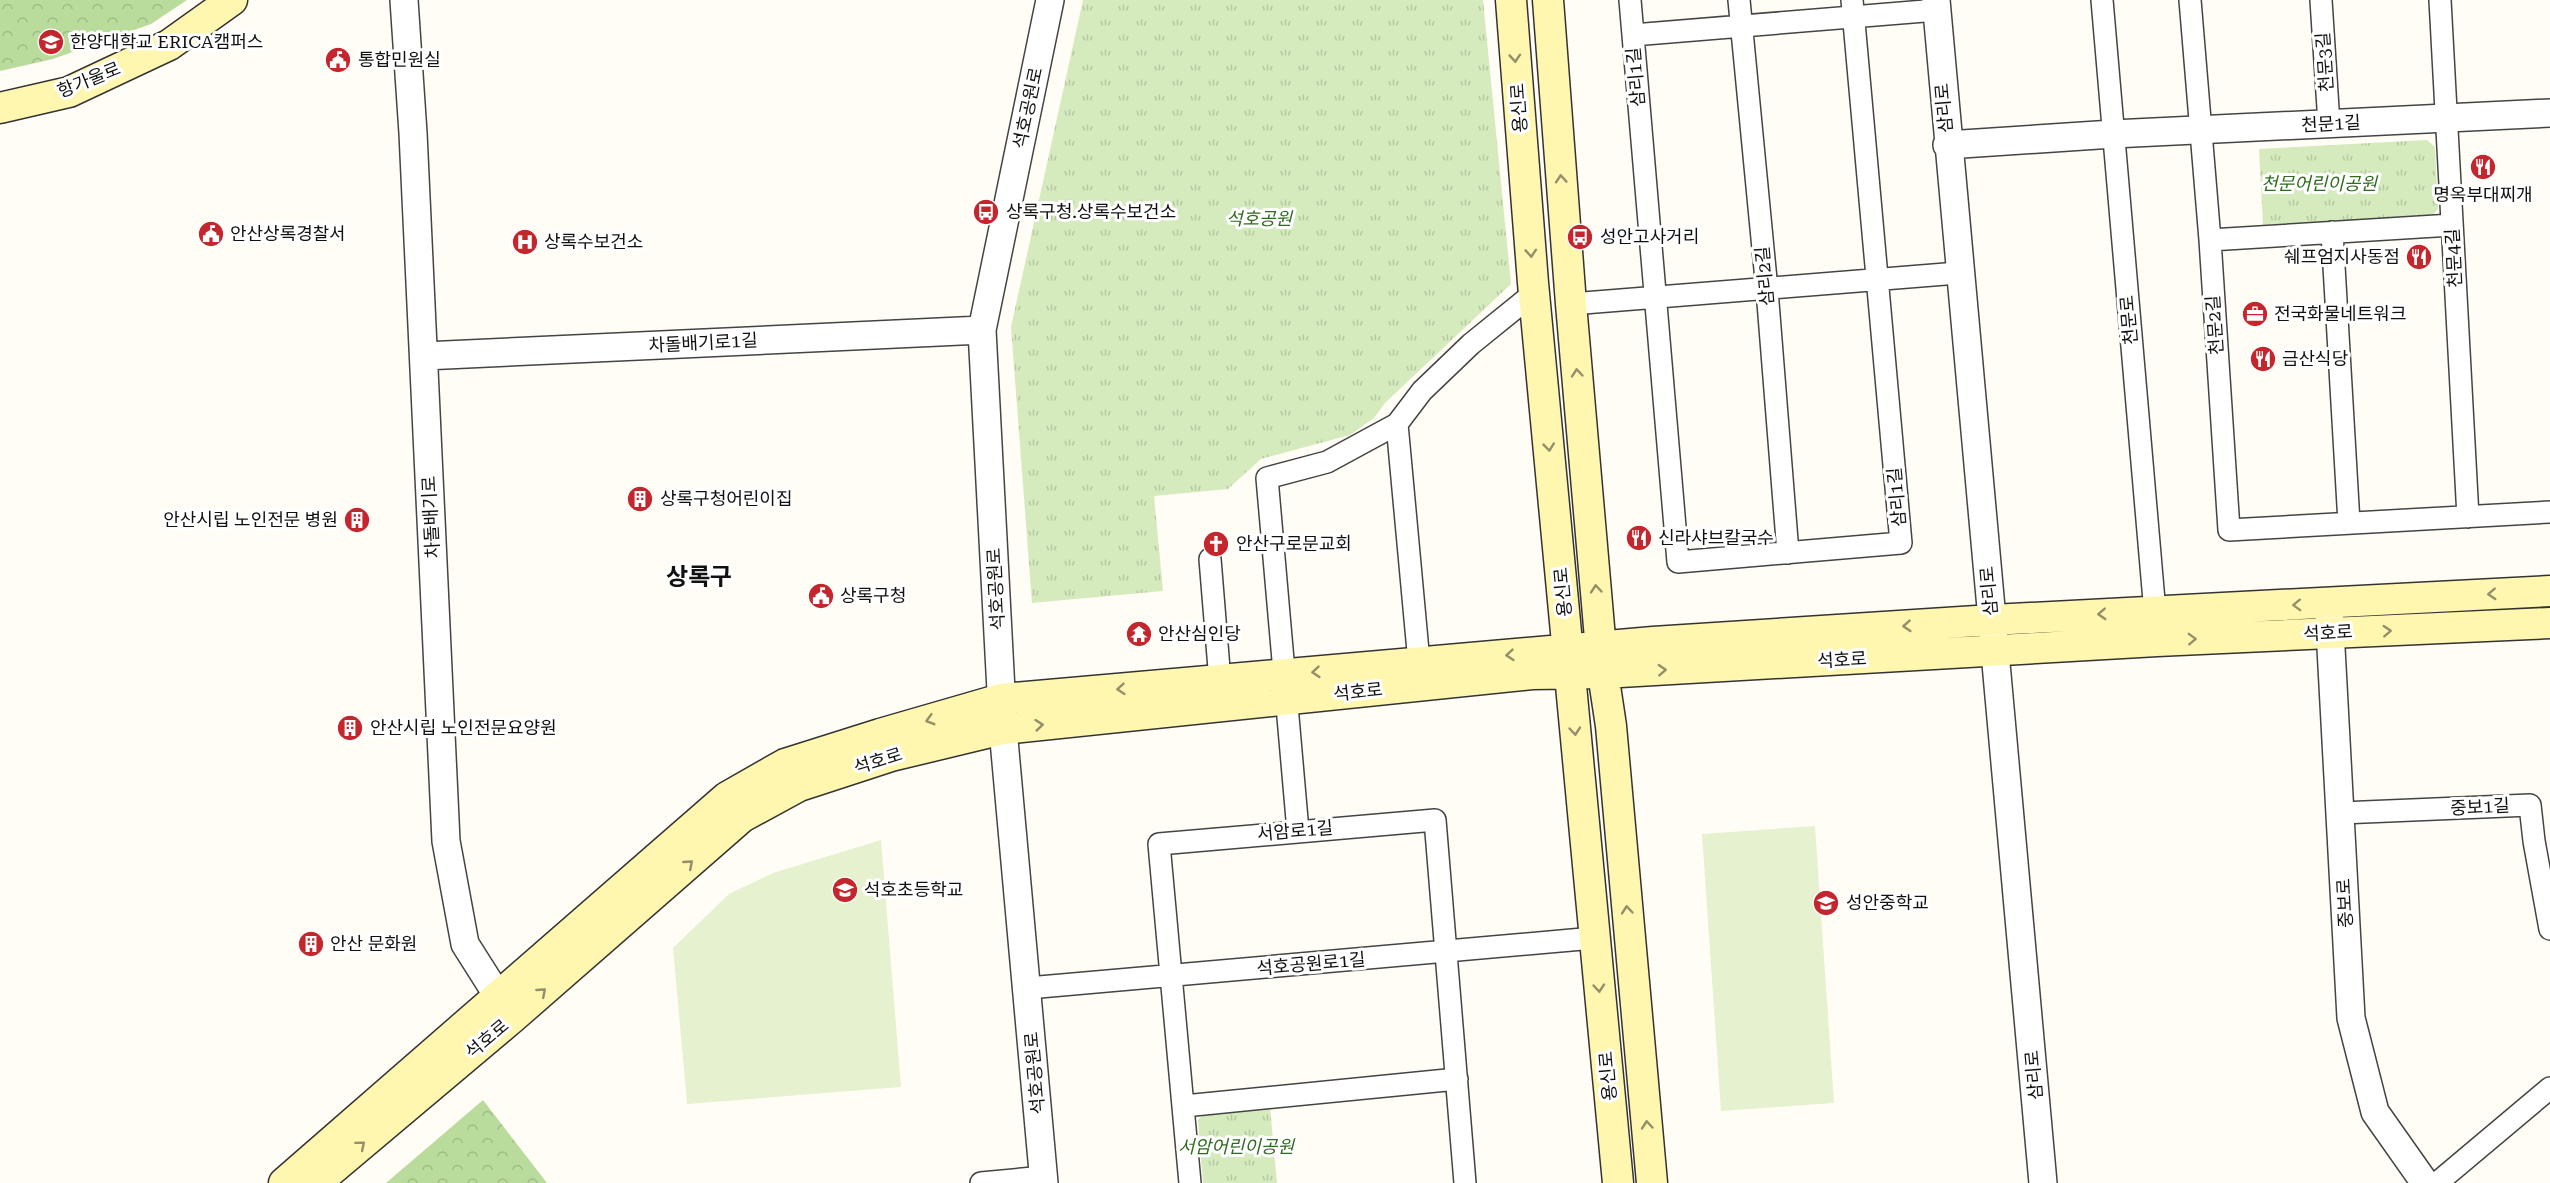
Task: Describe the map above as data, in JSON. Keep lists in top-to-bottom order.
{
  "streets": {
    "main road": ["항가울로", "용신로", "석호로"],
    "street": [
      "천문3길",
      "삼리1길",
      "석호공원로",
      "삼리로",
      "천문1길",
      "천문4길",
      "삼리2길",
      "천문로",
      "천문2길",
      "차돌배기로1길",
      "차돌배기로",
      "중보1길",
      "서암로1길",
      "중보로",
      "석호공원로1길"
    ]
  },
  "crossings": [
    ["천문3길", "천문1길"],
    ["삼리1길", "삼리2길"],
    ["석호공원로", "차돌배기로1길"],
    ["석호공원로", "석호로"],
    ["석호공원로", "석호공원로1길"],
    ["용신로", "석호로"],
    ["용신로", "석호공원로1길"],
    ["삼리로", "천문1길"],
    ["삼리로", "석호로"],
    ["천문1길", "천문4길"],
    ["천문1길", "천문로"],
    ["천문1길", "천문2길"],
    ["천문4길", "천문2길"],
    ["천문로", "석호로"],
    ["차돌배기로1길", "차돌배기로"],
    ["차돌배기로", "석호로"],
    ["석호로", "중보로"],
    ["중보1길", "중보로"],
    ["서암로1길", "석호공원로1길"]
  ],
  "districts": ["상록구"],
  "parks": ["천문어린이공원", "석호공원", "서암어린이공원"],
  "places": {
    "school or university": ["한양대학교 ERICA캠퍼스", "석호초등학교", "성안중학교"],
    "public building": ["통합민원실", "안산상록경찰서", "상록구청"],
    "restaurant": [
      "명옥부대찌개",
      "쉐프엄지사동점",
      "금산식당",
      "신라샤브칼국수"
    ],
    "bus stop": ["상록구청.상록수보건소", "성안고사거리"],
    "hospital": ["상록수보건소"],
    "office": ["전국화물네트워크"],
    "building": [
      "상록구청어린이집",
      "안산시립 노인전문 병원",
      "안산시립 노인전문요양원",
      "안산 문화원"
    ],
    "church": ["안산구로문교회"],
    "temple": ["안산심인당"]
  }
}
